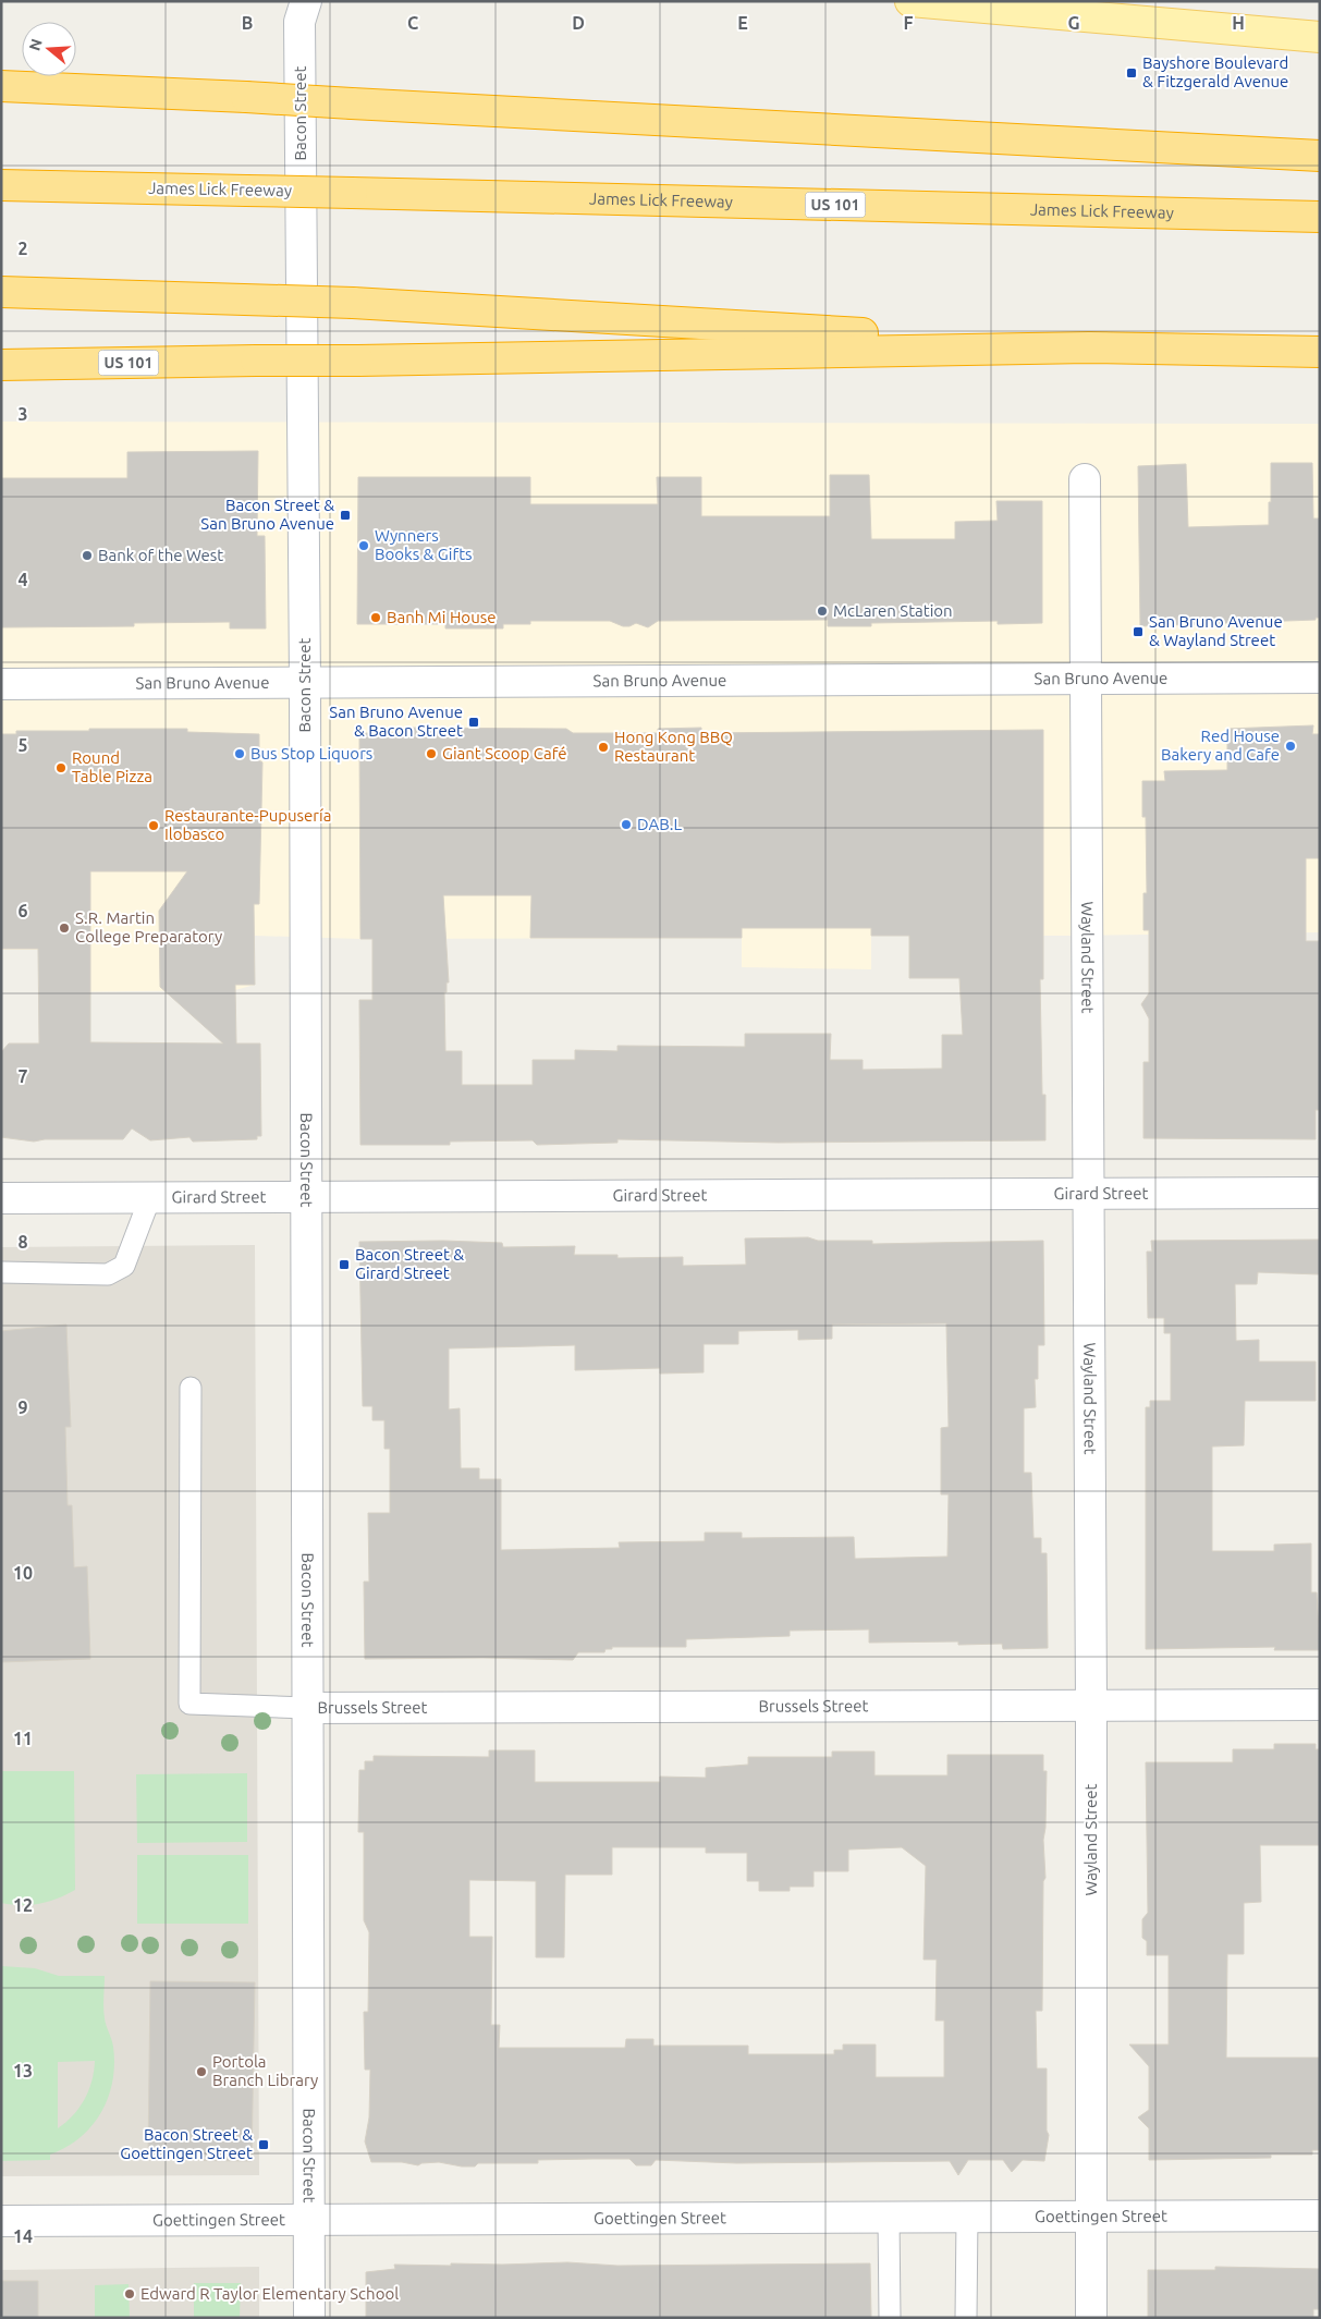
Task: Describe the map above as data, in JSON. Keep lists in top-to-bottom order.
{
  "streets": {
    "highway": ["James Lick Freeway", "US 101"],
    "street": [
      "Bacon Street",
      "San Bruno Avenue",
      "Wayland Street",
      "Girard Street",
      "Brussels Street",
      "Goettingen Street"
    ]
  },
  "crossings": [
    ["Bacon Street", "San Bruno Avenue"],
    ["Bacon Street", "Girard Street"],
    ["Bacon Street", "Brussels Street"],
    ["Bacon Street", "Goettingen Street"],
    ["San Bruno Avenue", "Wayland Street"],
    ["Wayland Street", "Girard Street"],
    ["Wayland Street", "Brussels Street"],
    ["Wayland Street", "Goettingen Street"]
  ],
  "places": {
    "transit": [
      "Bayshore Boulevard & Fitzgerald Avenue",
      "Bacon Street & San Bruno Avenue",
      "San Bruno Avenue & Wayland Street",
      "San Bruno Avenue & Bacon Street",
      "Bacon Street & Girard Street",
      "Bacon Street & Goettingen Street"
    ],
    "other": [
      "Wynners Books & Gifts",
      "Bank of the West",
      "McLaren Station",
      "Banh Mi House",
      "Red House Bakery and Cafe",
      "Hong Kong BBQ Restaurant",
      "Bus Stop Liquors",
      "Giant Scoop Café",
      "Round Table Pizza",
      "DAB.L",
      "Restaurante-Pupusería Ilobasco",
      "S.R. Martin College Preparatory",
      "Portola Branch Library",
      "Edward R Taylor Elementary School"
    ]
  },
  "north": "left",
  "grid": {
    "columns": [
      "B",
      "C",
      "D",
      "E",
      "F",
      "G",
      "H"
    ],
    "rows": [
      "2",
      "3",
      "4",
      "5",
      "6",
      "7",
      "8",
      "9",
      "10",
      "11",
      "12",
      "13",
      "14"
    ]
  }
}
